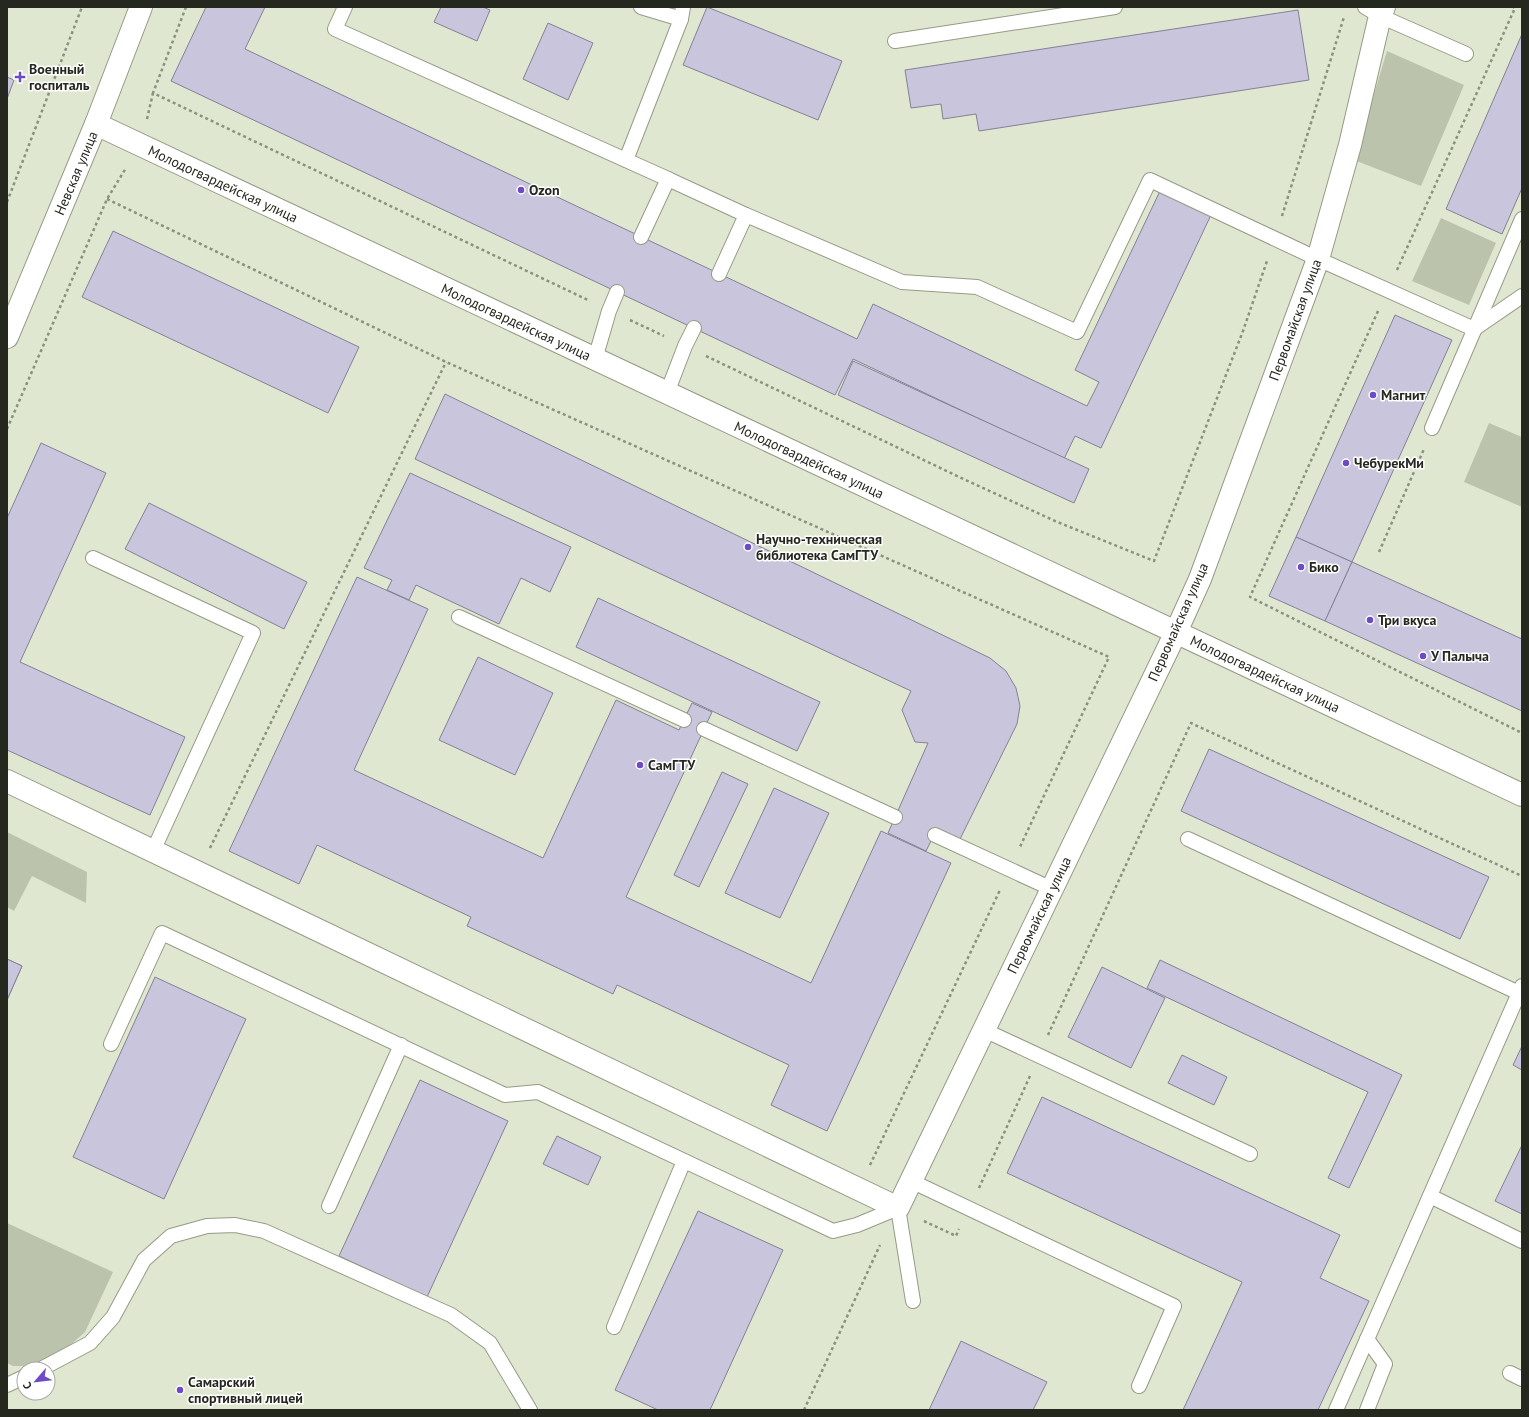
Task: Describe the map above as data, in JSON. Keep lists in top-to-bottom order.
{
  "streets": {
    "street": ["Невская улица", "Молодогвардейская улица", "Первомайская улица"]
  },
  "crossings": [
    ["Невская улица", "Молодогвардейская улица"],
    ["Молодогвардейская улица", "Первомайская улица"]
  ],
  "places": {
    "health": ["Военный госпиталь"],
    "other": [
      "Ozon",
      "Магнит",
      "ЧебурекМи",
      "Научно-техническая библиотека СамГТУ",
      "Бико",
      "Три вкуса",
      "У Палыча",
      "СамГТУ",
      "Самарский спортивный лицей"
    ]
  },
  "north": "bottom left"
}
